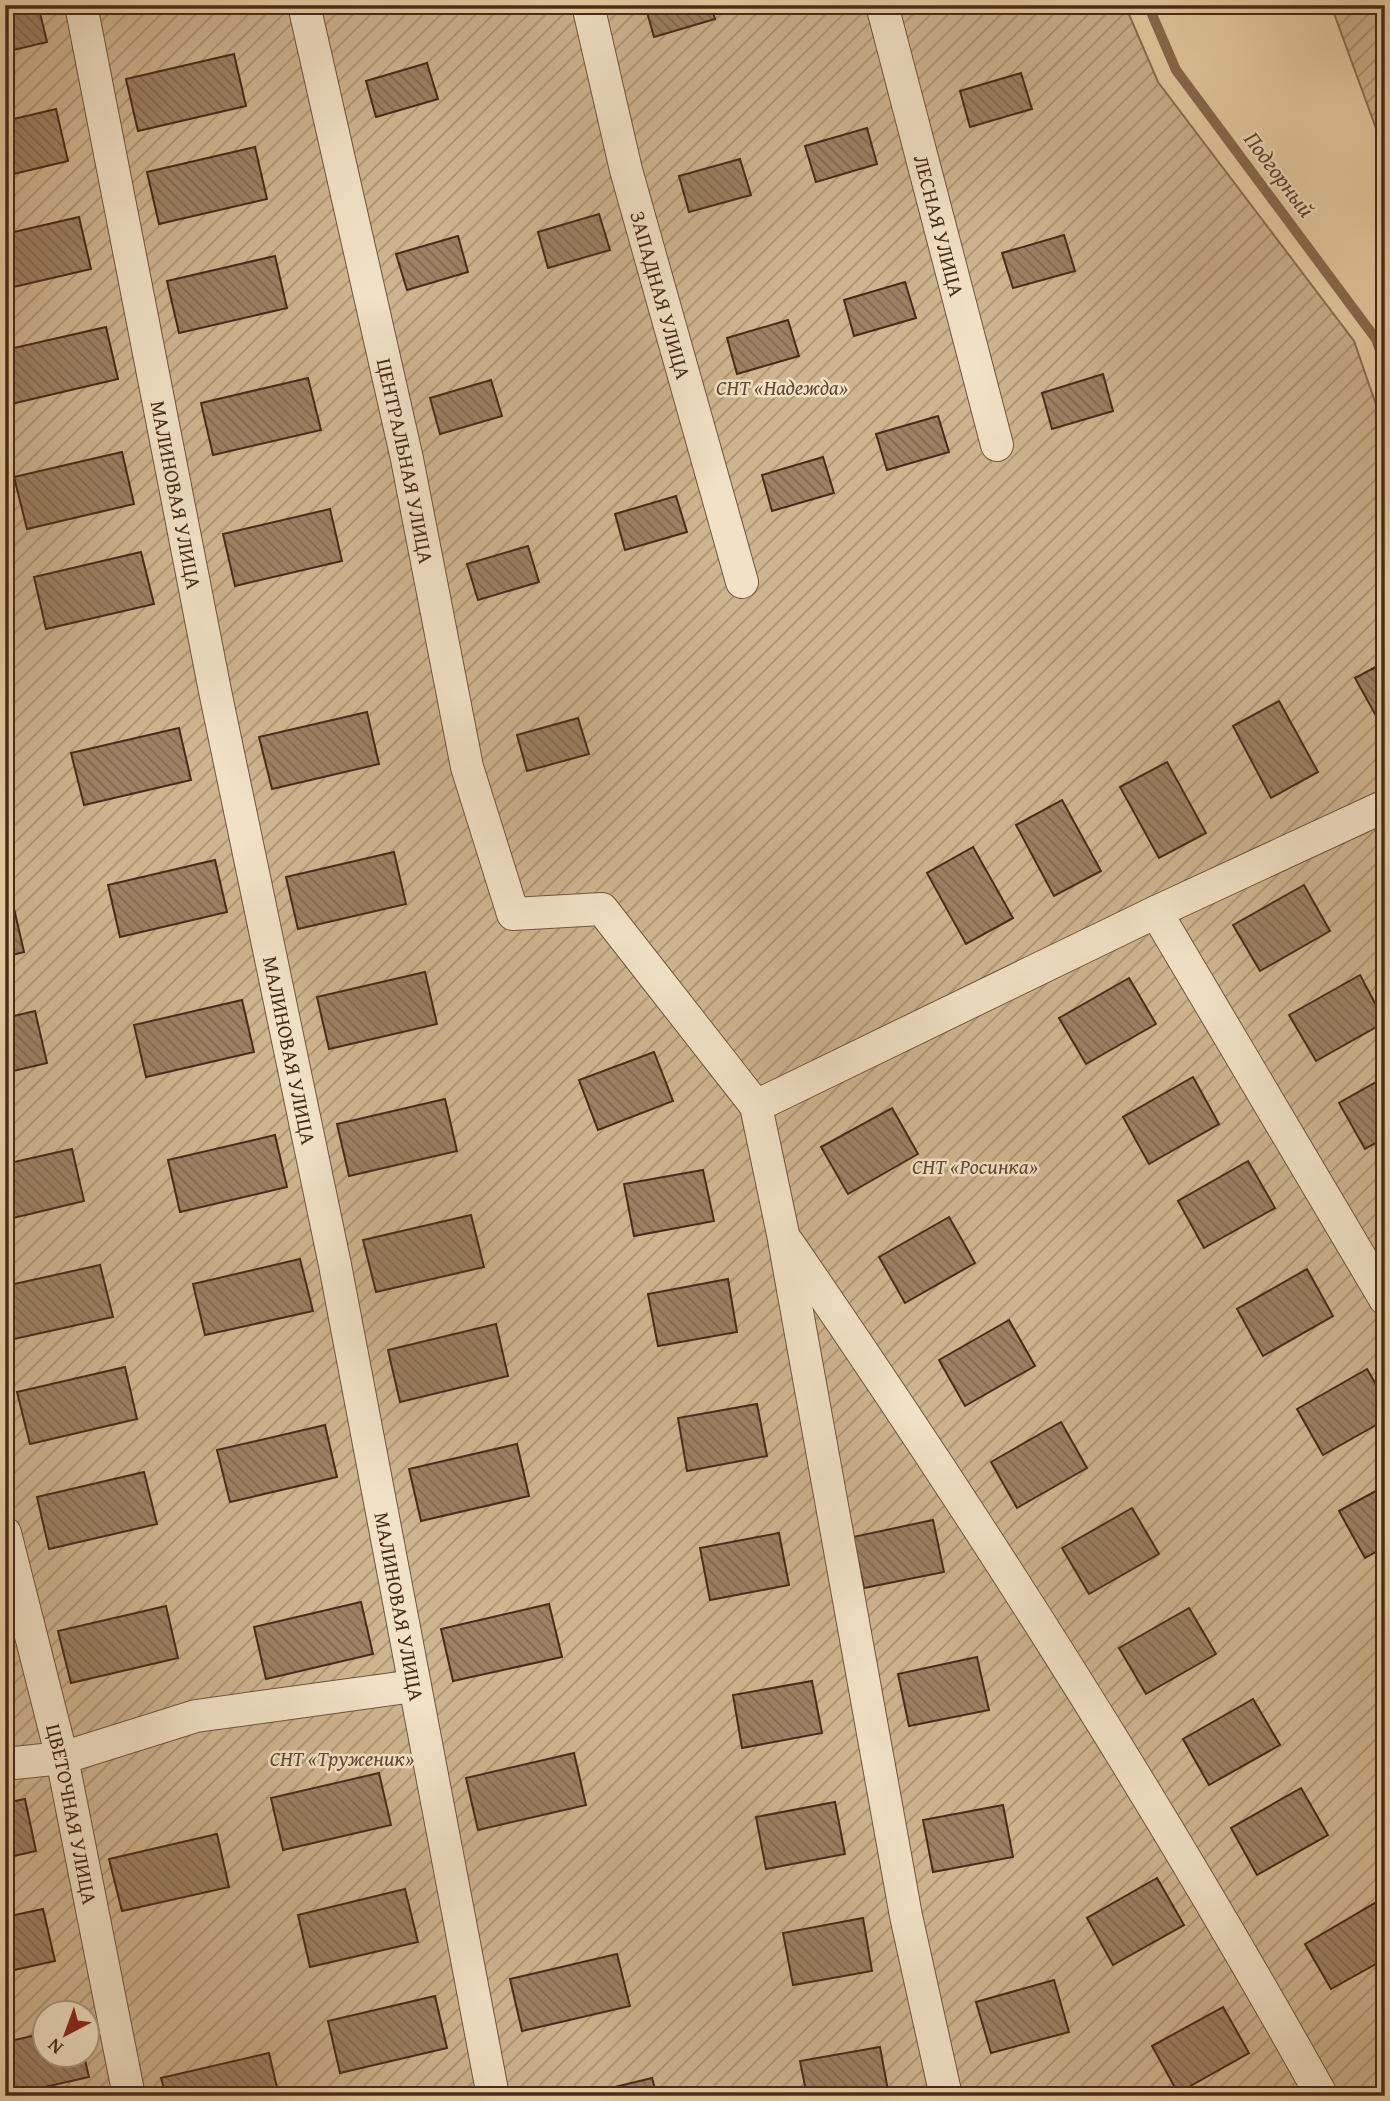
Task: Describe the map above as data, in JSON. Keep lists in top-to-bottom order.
{
  "streets": {
    "street": [
      "ЛЕСНАЯ УЛИЦА",
      "ЗАПАДНАЯ УЛИЦА",
      "ЦЕНТРАЛЬНАЯ УЛИЦА",
      "МАЛИНОВАЯ УЛИЦА",
      "ЦВЕТОЧНАЯ УЛИЦА"
    ]
  },
  "water": ["Подгорный"],
  "parks": ["СНТ «Надежда»", "СНТ «Росинка»", "СНТ «Труженик»"],
  "north": "bottom left"
}
